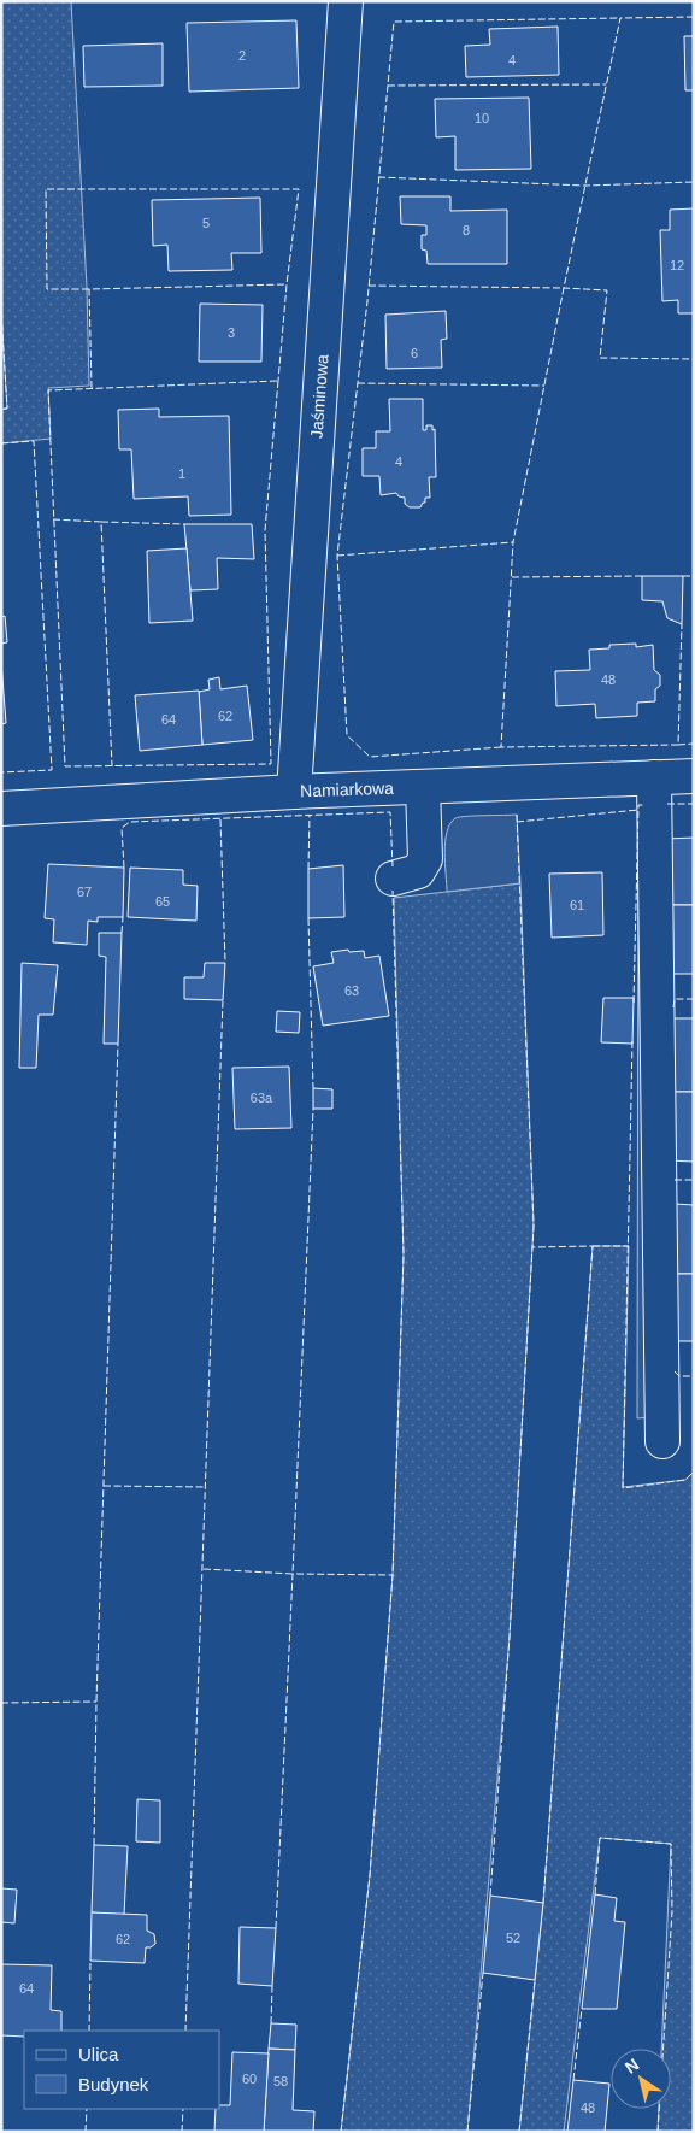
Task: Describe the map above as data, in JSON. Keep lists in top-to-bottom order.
{
  "streets": {
    "street": ["Jaśminowa", "Namiarkowa"]
  },
  "crossings": [
    ["Jaśminowa", "Namiarkowa"]
  ],
  "house_numbers": [
    "2",
    "4",
    "10",
    "5",
    "8",
    "12",
    "3",
    "6",
    "4",
    "1",
    "48",
    "62",
    "64",
    "67",
    "65",
    "61",
    "63",
    "63a",
    "52",
    "62",
    "64",
    "60",
    "58",
    "48"
  ],
  "legend": ["Ulica", "Budynek"],
  "north": "top left"
}
